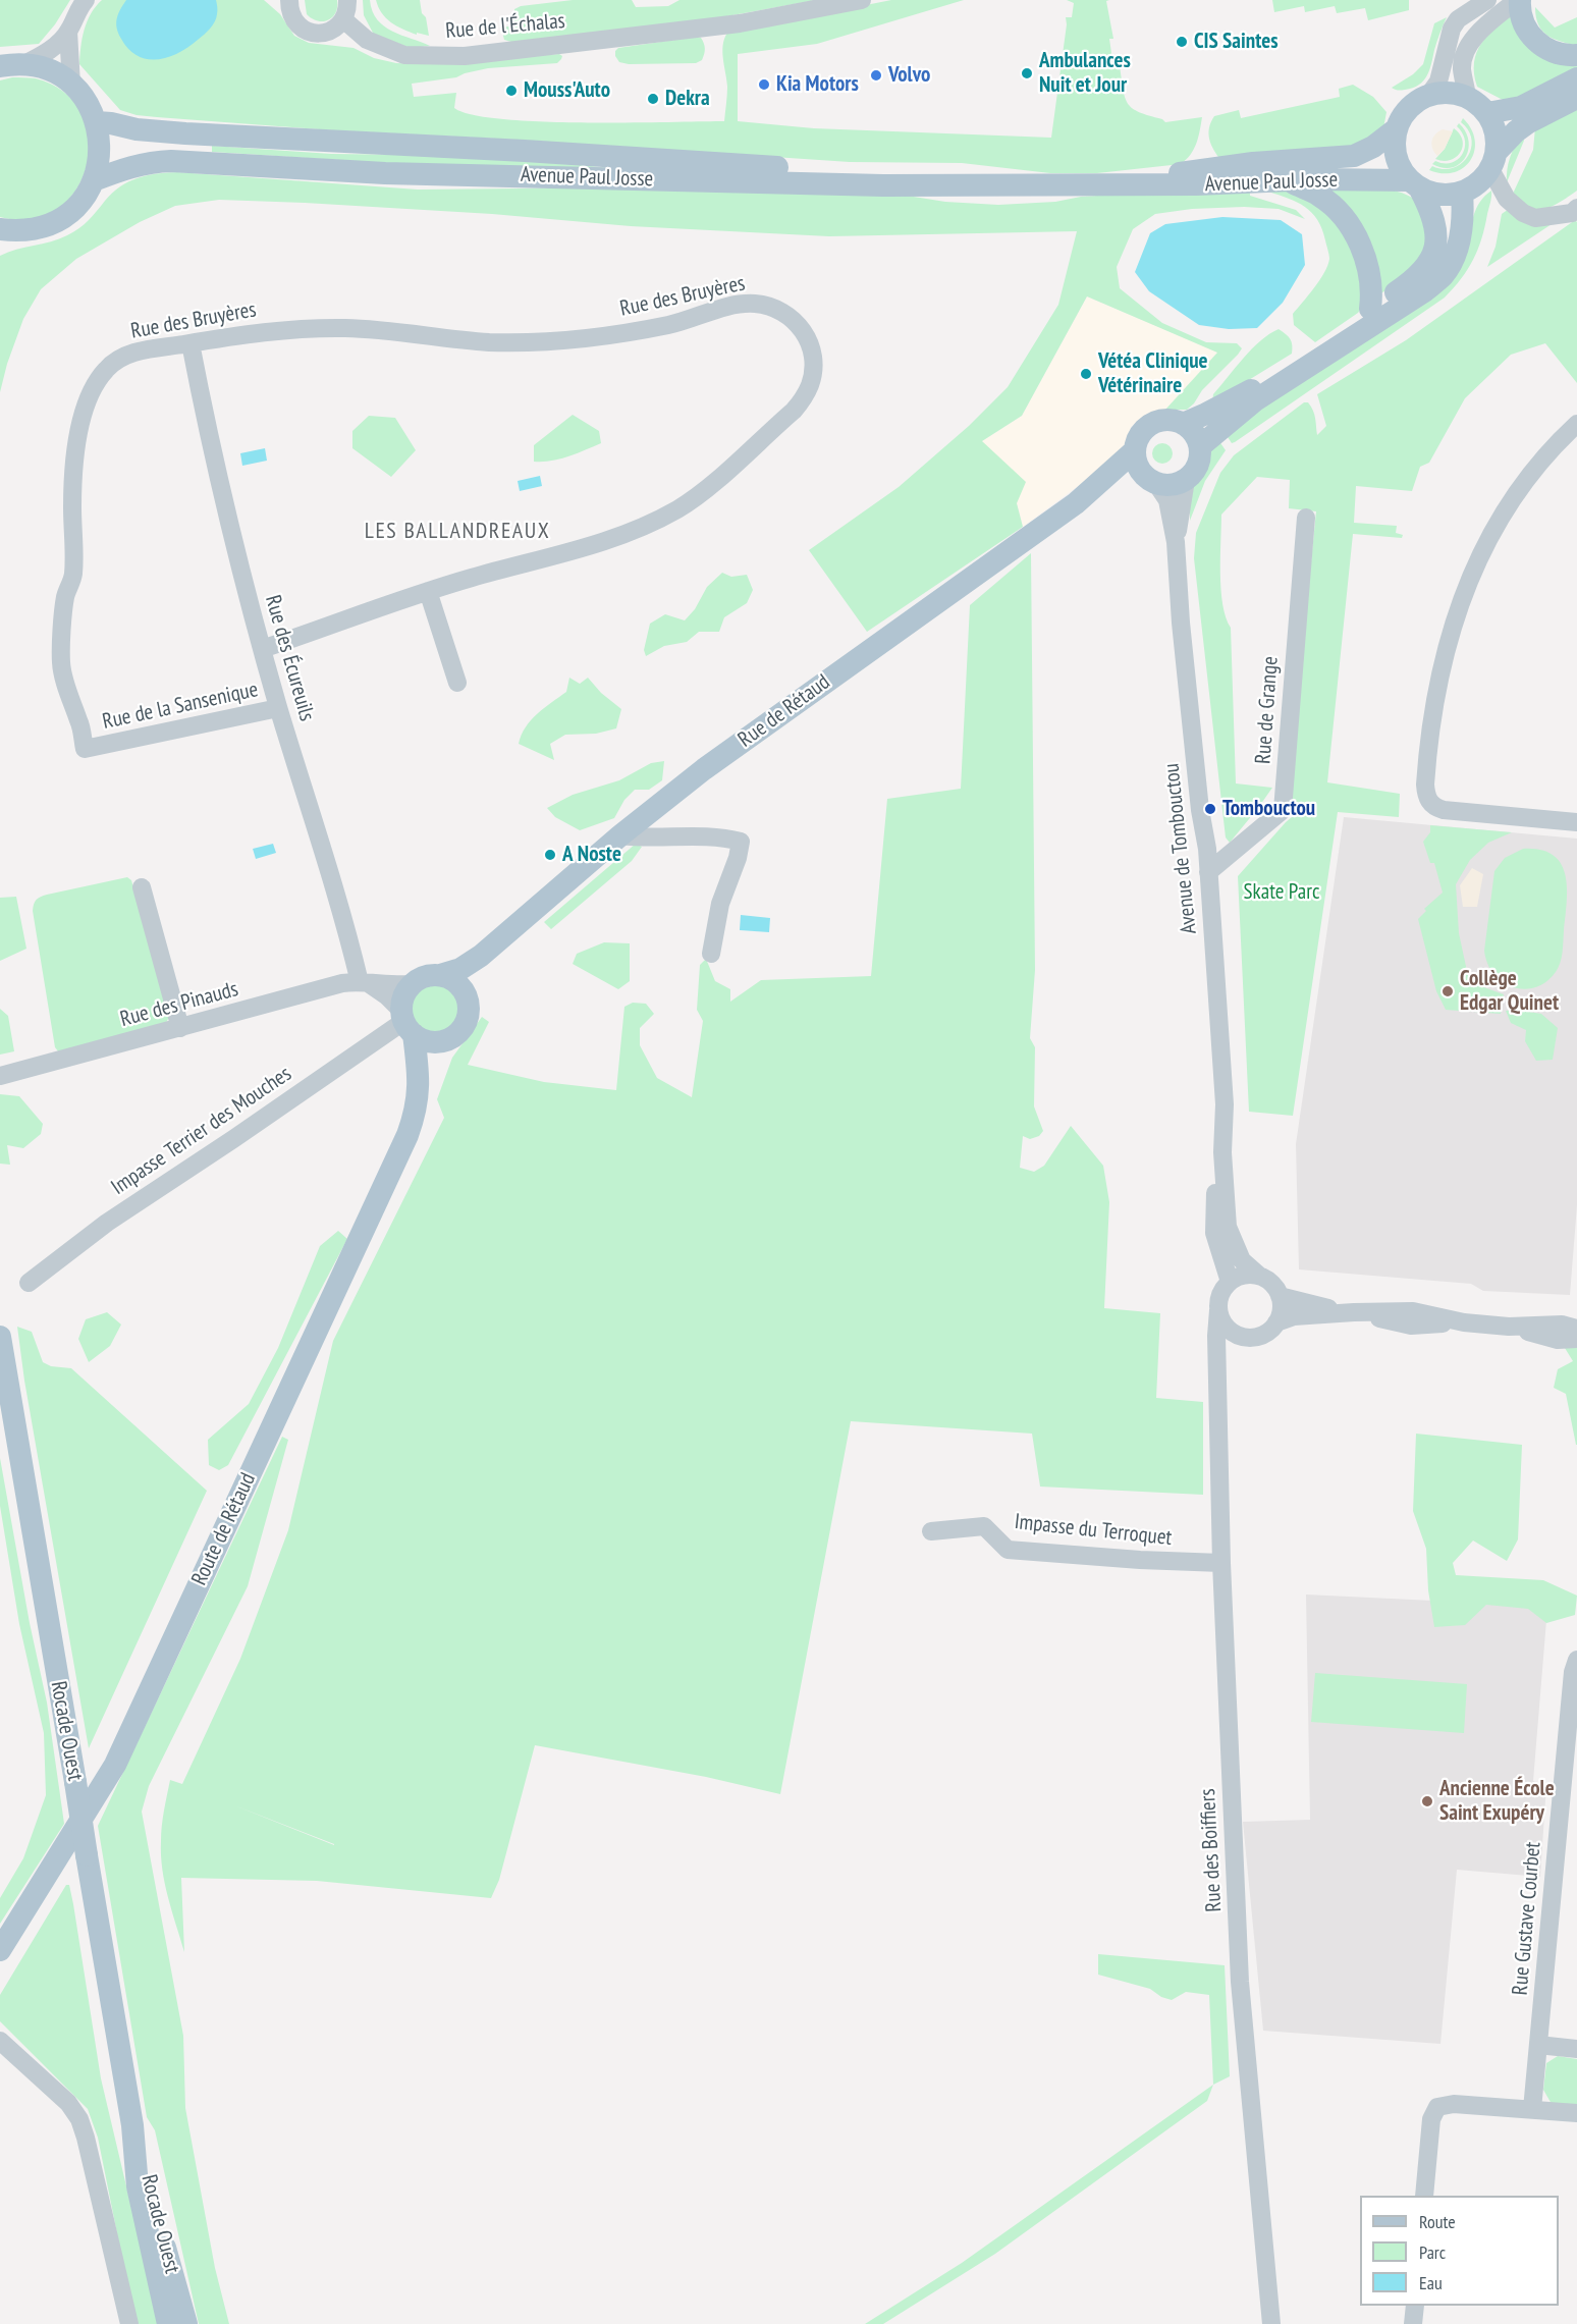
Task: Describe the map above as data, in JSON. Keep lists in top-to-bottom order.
{
  "streets": {
    "main road": [
      "Avenue Paul Josse",
      "Rue de Rétaud",
      "Route de Rétaud",
      "Rocade Ouest"
    ],
    "street": [
      "Rue de l'Échalas",
      "Rue des Bruyères",
      "Rue des Écureuils",
      "Rue de la Sansenique",
      "Rue de Grange",
      "Avenue de Tombouctou",
      "Rue des Pinauds",
      "Impasse Terrier des Mouches",
      "Impasse du Terroquet",
      "Rue des Boiffiers",
      "Rue Gustave Courbet"
    ]
  },
  "crossings": [
    ["Rue des Bruyères", "Rue des Écureuils"],
    ["Rue des Bruyères", "Rue de la Sansenique"],
    ["Rue des Écureuils", "Rue de la Sansenique"],
    ["Rue des Écureuils", "Rue des Pinauds"],
    ["Rue de Grange", "Avenue de Tombouctou"],
    ["Rue de Rétaud", "Avenue de Tombouctou"],
    ["Avenue de Tombouctou", "Rue des Boiffiers"],
    ["Rue des Pinauds", "Impasse Terrier des Mouches"],
    ["Impasse du Terroquet", "Rue des Boiffiers"]
  ],
  "districts": ["LES BALLANDREAUX"],
  "parks": ["Skate Parc"],
  "places": [
    "CIS Saintes",
    "Ambulances Nuit et Jour",
    "Volvo",
    "Kia Motors",
    "Mouss'Auto",
    "Dekra",
    "Vétéa Clinique Vétérinaire",
    "Tombouctou",
    "A Noste",
    "Collège Edgar Quinet",
    "Ancienne École Saint Exupéry"
  ],
  "legend": ["Route", "Parc", "Eau"]
}
